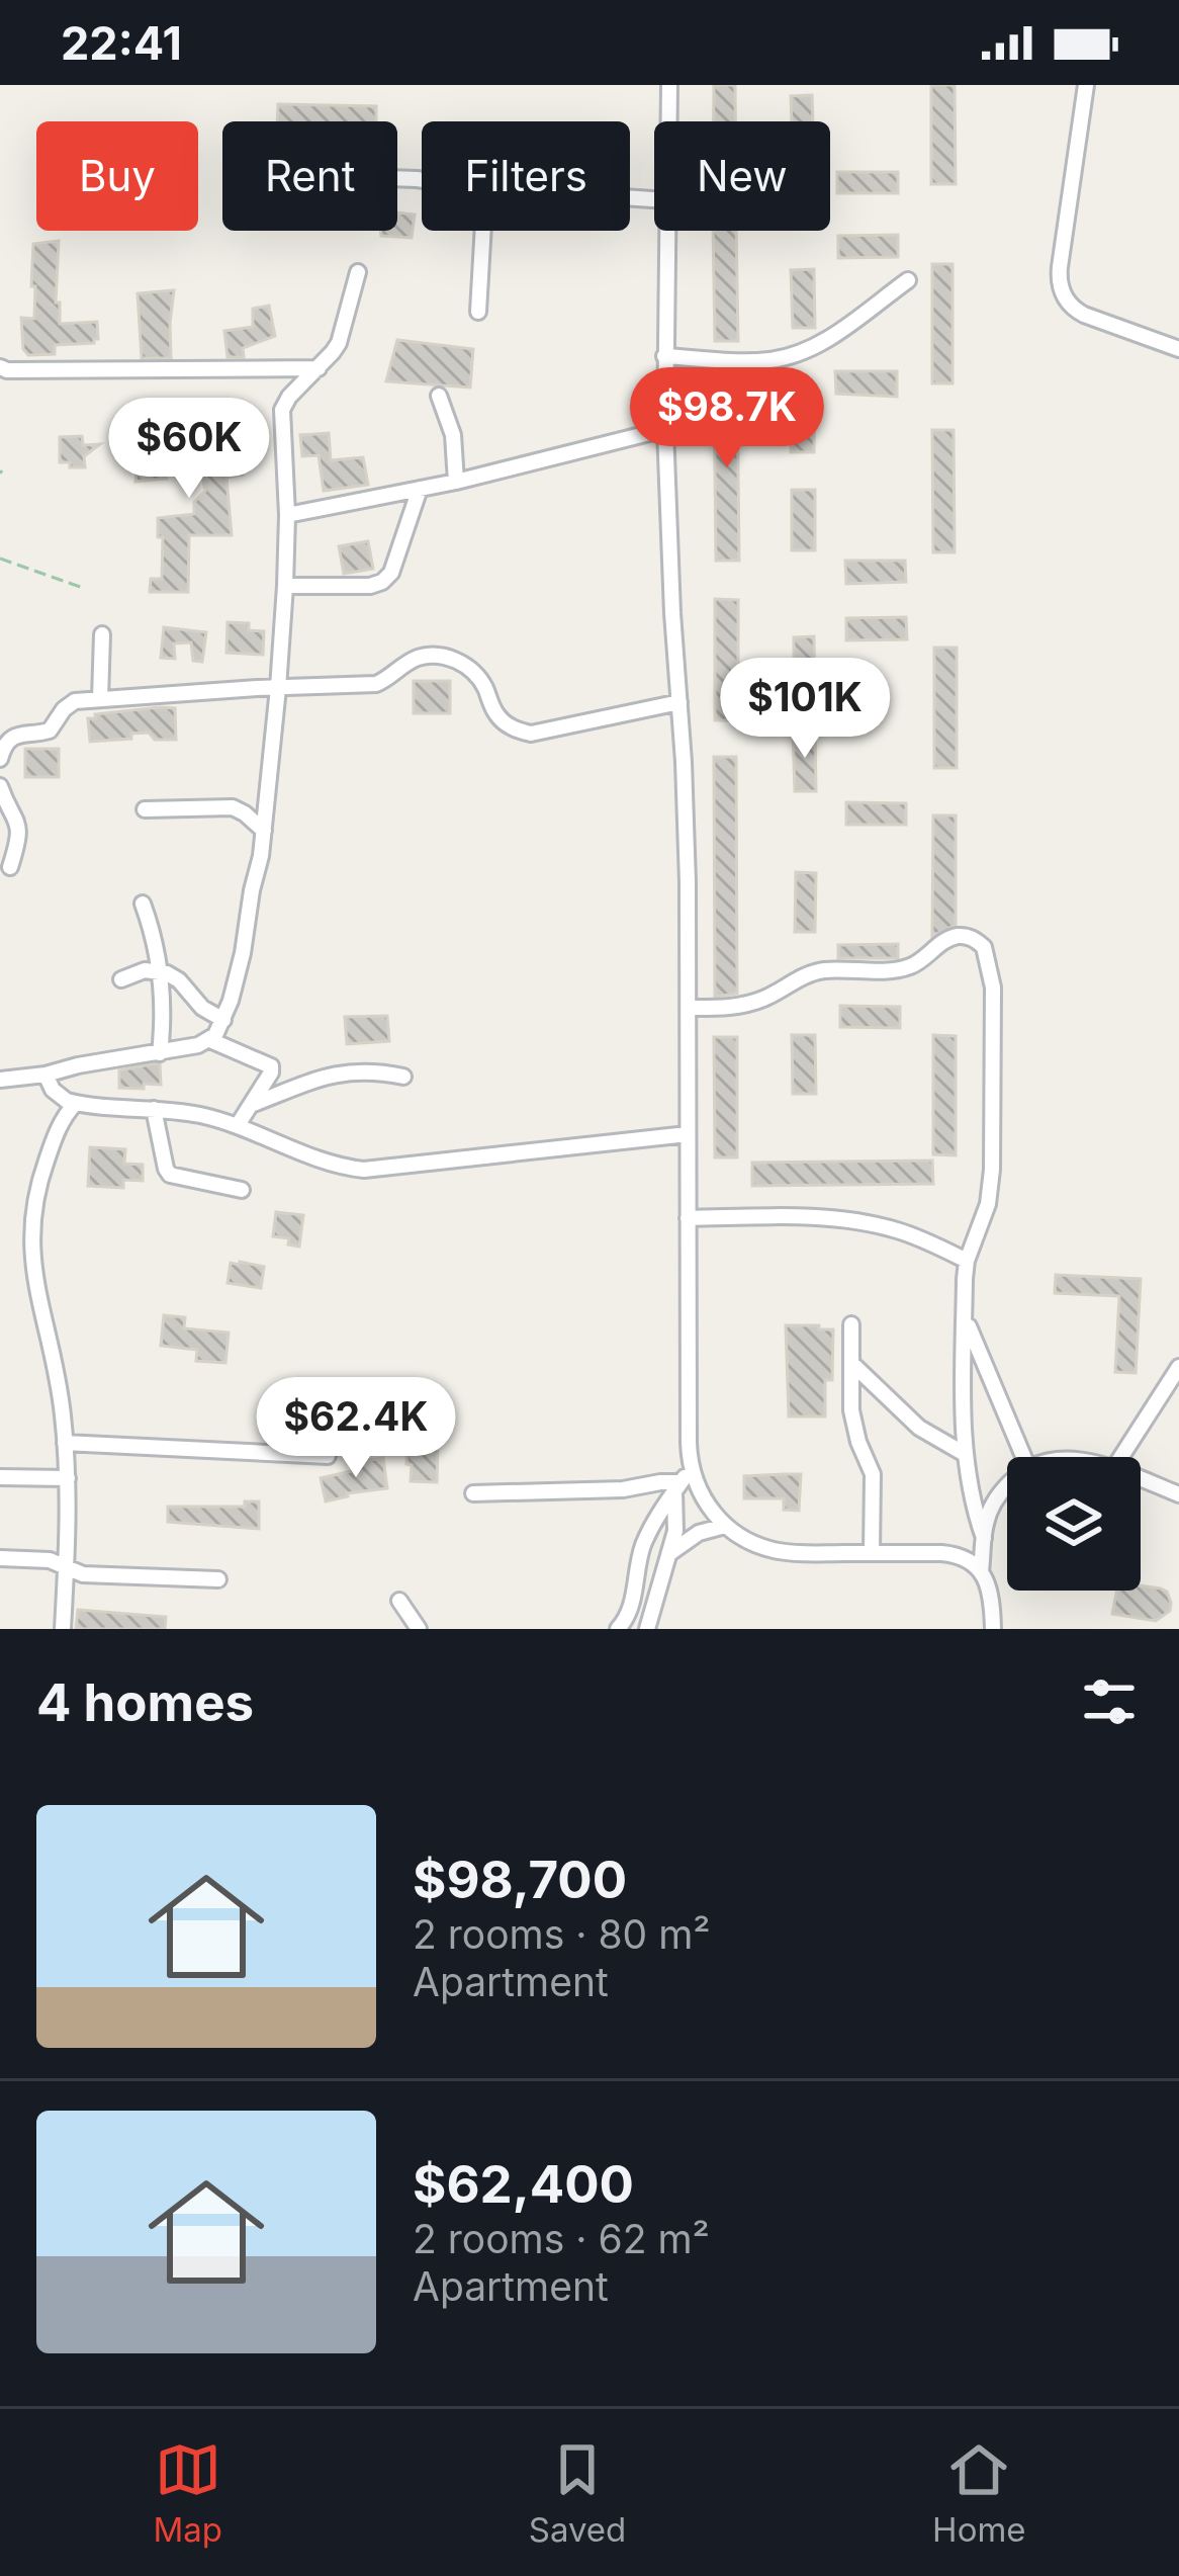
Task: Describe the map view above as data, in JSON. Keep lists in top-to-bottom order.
{
  "page": {
    "status": "22:41",
    "chip": [
      "Buy",
      "Rent",
      "Filters",
      "New"
    ],
    "price": [
      "$98.7K",
      "$60K",
      "$101K",
      "$62.4K"
    ],
    "heading": "4 homes",
    "list": [
      {
        "name": "$98,700",
        "note": "2 rooms · 80 m² · Apartment"
      },
      {
        "name": "$62,400",
        "note": "2 rooms · 62 m² · Apartment"
      }
    ],
    "tabs": ["Map", "Saved", "Home"]
  }
}
